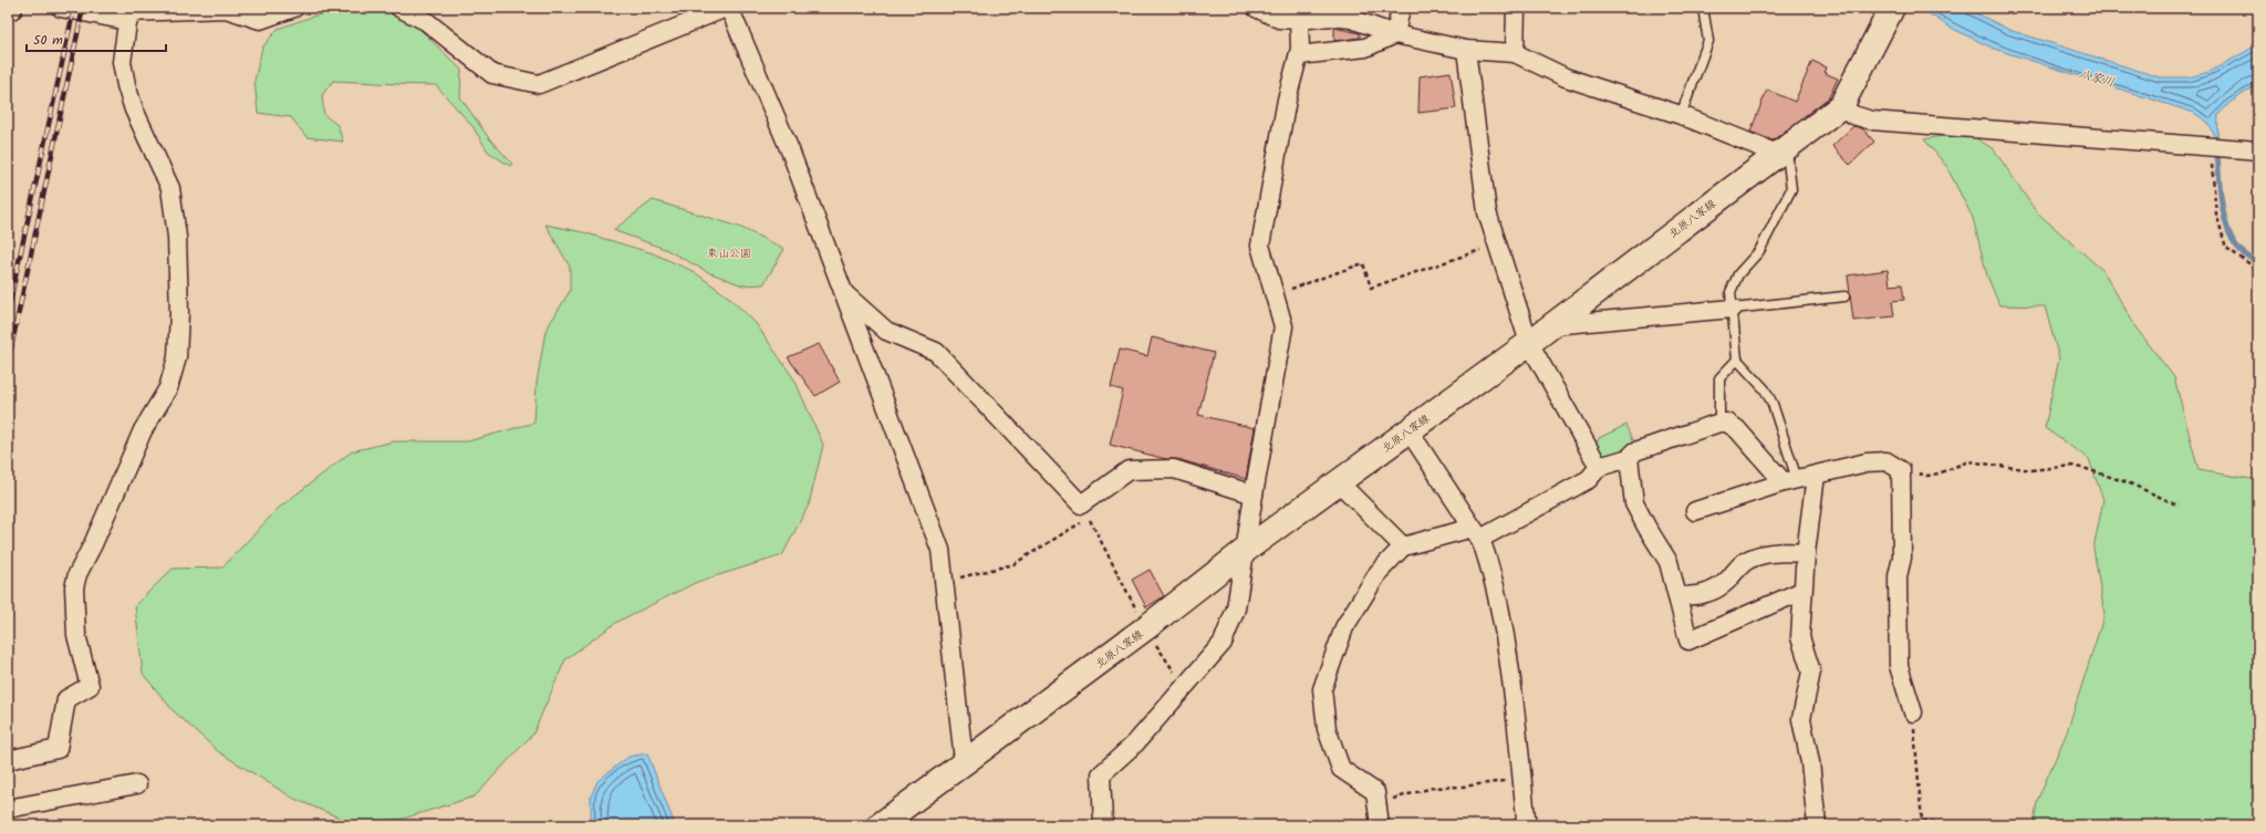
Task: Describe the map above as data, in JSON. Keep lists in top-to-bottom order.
{
  "streets": {
    "main road": ["北原八家線"]
  },
  "water": ["八家川"],
  "parks": ["東山公園"],
  "scale_bar": "50 m"
}
